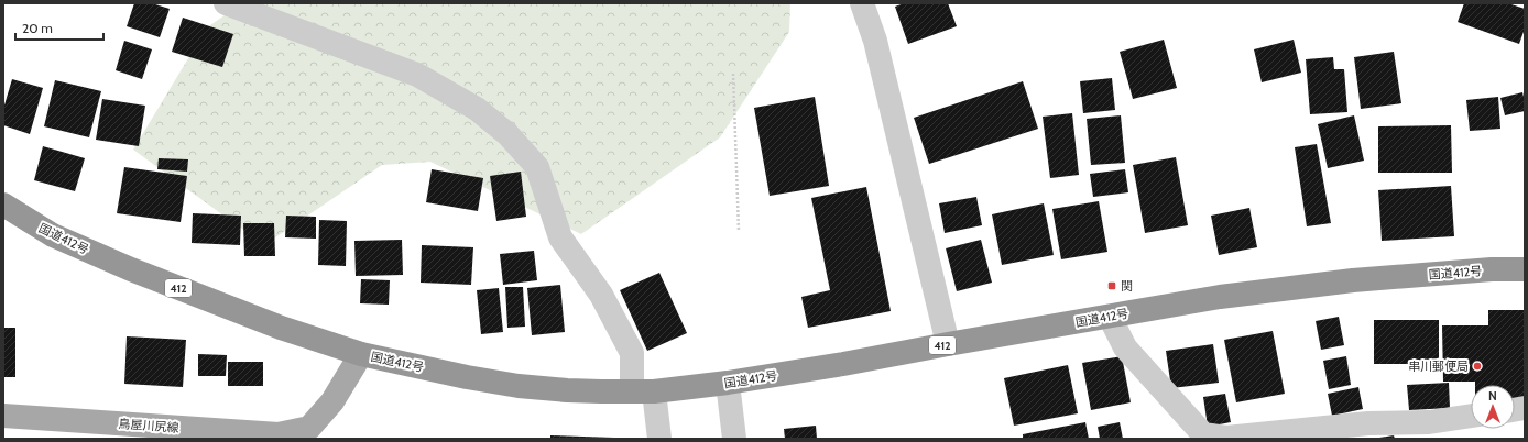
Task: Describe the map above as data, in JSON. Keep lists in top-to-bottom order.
{
  "streets": {
    "highway": ["国道412号", "412"],
    "main road": ["鳥屋川尻線"]
  },
  "crossings": [
    ["国道412号", "鳥屋川尻線"]
  ],
  "places": {
    "transit": ["関"],
    "other": ["串川郵便局"]
  },
  "scale_bar": "20 m",
  "north": "top"
}
